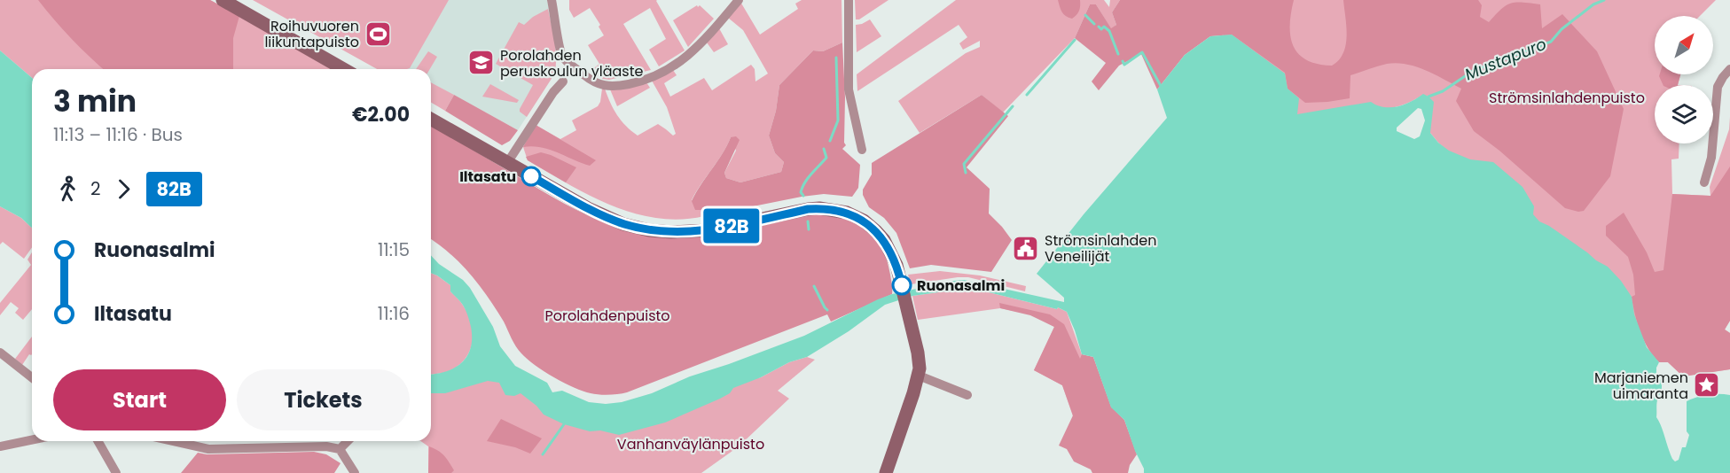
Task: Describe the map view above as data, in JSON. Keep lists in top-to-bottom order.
{
  "water": ["Mustapuro"],
  "parks": ["Strömsinlahdenpuisto", "Porolahdenpuisto", "Vanhanväylänpuisto"],
  "places": {
    "sports": ["Roihuvuoren liikuntapuisto"],
    "school or university": ["Porolahden peruskoulun yläaste"],
    "other": ["Iltasatu", "Ruonasalmi"],
    "public building": ["Strömsinlahden Veneilijät"],
    "place": ["Marjaniemen uimaranta"]
  },
  "lines": ["bus line 82B"],
  "north": "top right",
  "page": {
    "on_map": "82B",
    "heading": ["3 min", "11:13 – 11:16 · Bus", "€2.00"],
    "legs": ["2", "82B"],
    "list": [
      {
        "name": "Ruonasalmi",
        "value": "11:15"
      },
      {
        "name": "Iltasatu",
        "value": "11:16"
      }
    ],
    "buttons": ["Start", "Tickets"]
  }
}
